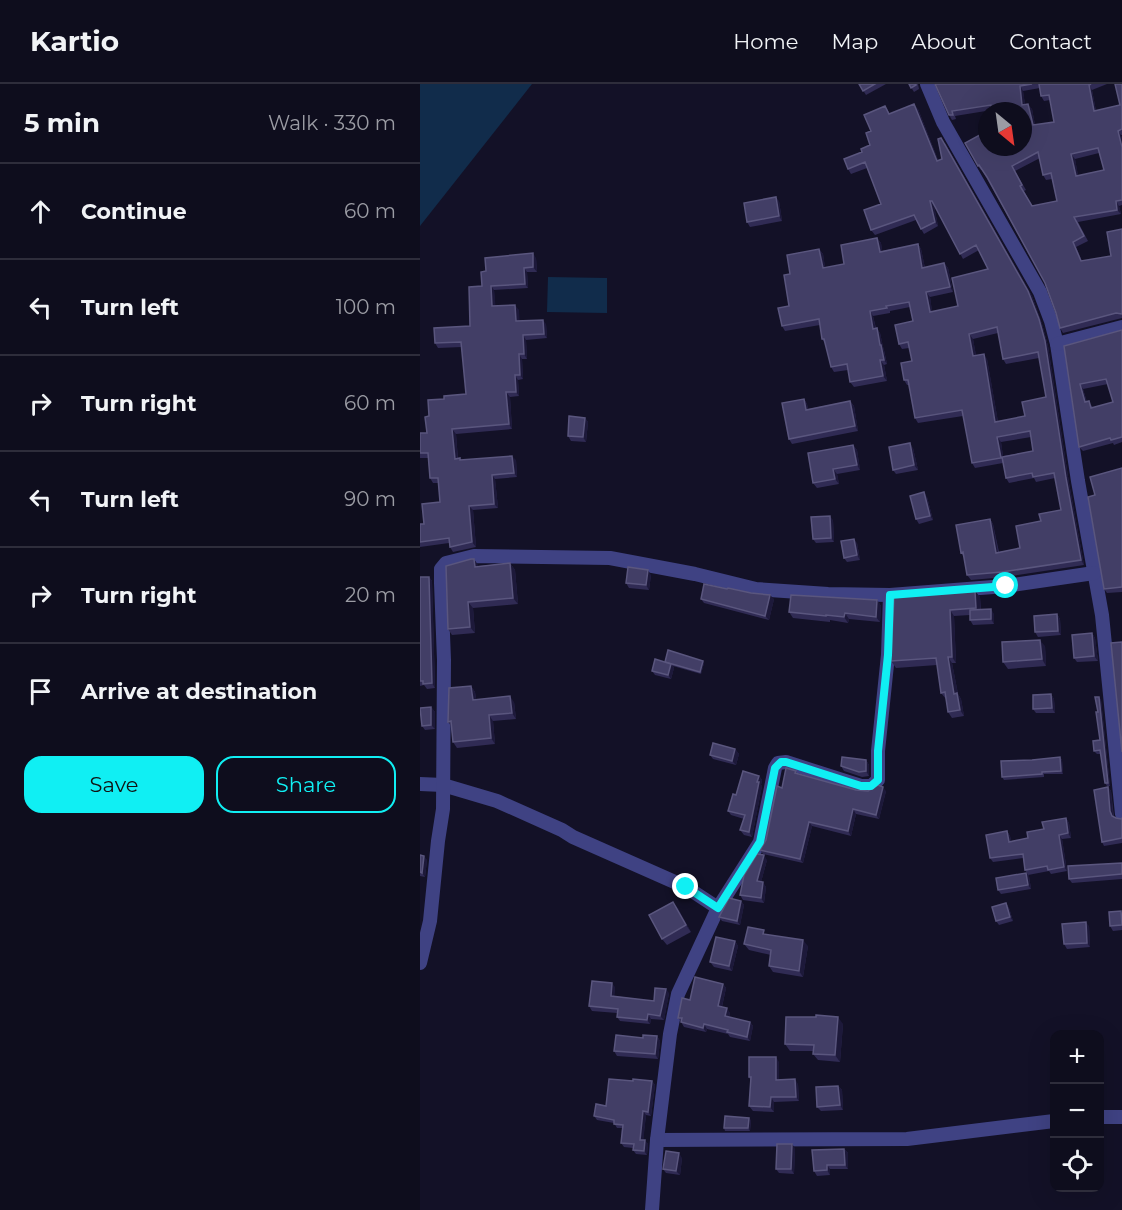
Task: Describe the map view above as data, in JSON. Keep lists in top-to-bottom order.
{
  "north": "bottom right",
  "page": {
    "header": "Kartio",
    "nav": [
      "Home",
      "Map",
      "About",
      "Contact"
    ],
    "heading": ["5 min", "Walk · 330 m"],
    "list": [
      ["Continue", "60 m"],
      ["Turn left", "100 m"],
      ["Turn right", "60 m"],
      ["Turn left", "90 m"],
      ["Turn right", "20 m"],
      "Arrive at destination"
    ],
    "buttons": ["Save", "Share"],
    "map_buttons": ["+", "−"]
  }
}
